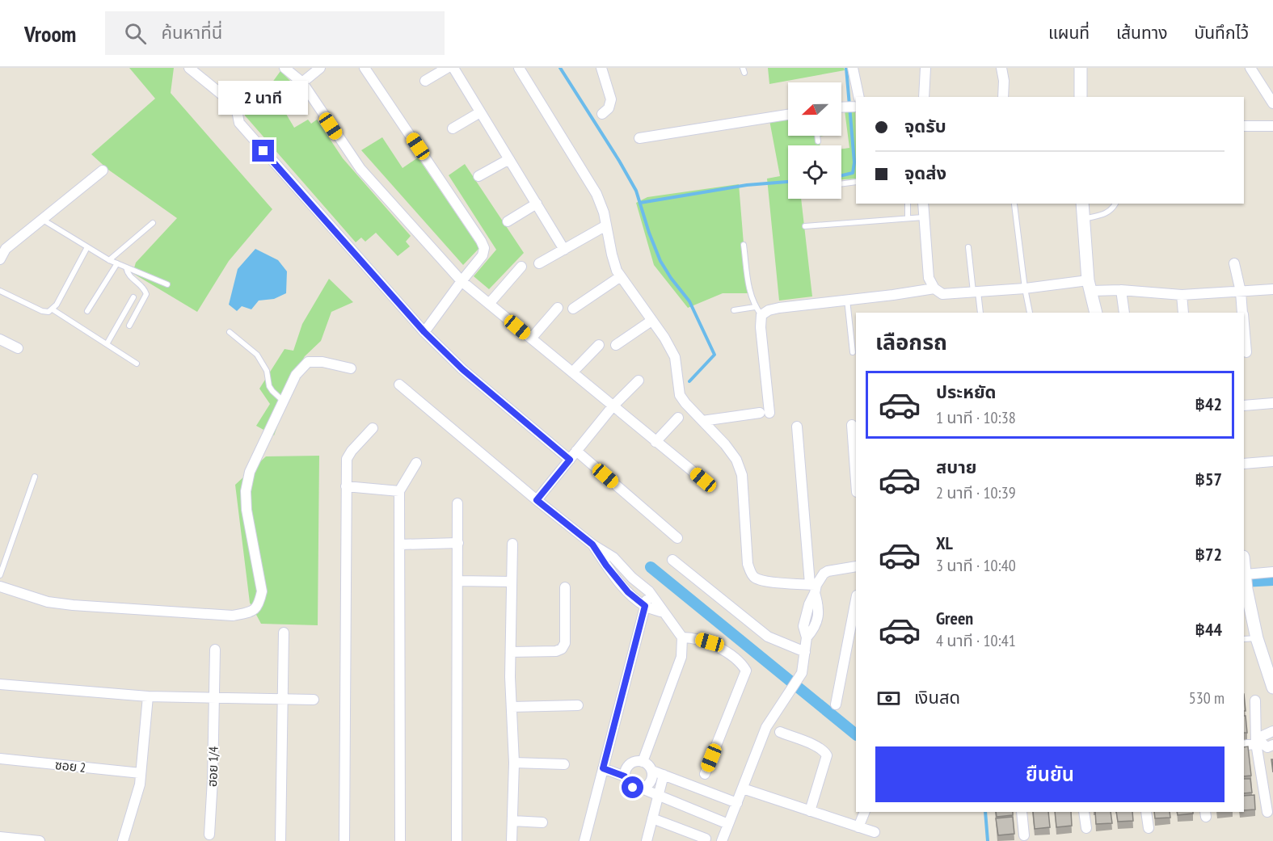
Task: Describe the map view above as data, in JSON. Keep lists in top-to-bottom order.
{
  "streets": {
    "street": ["ซอย 2", "ฮอย 1/4"]
  },
  "north": "left",
  "page": {
    "header": "Vroom",
    "search": "ค้นหาที่นี่",
    "nav": ["แผนที่", "เส้นทาง", "บันทึกไว้"],
    "bubble": "2 นาที",
    "banner": ["จุดรับ", "จุดส่ง"],
    "heading": "เลือกรถ",
    "list": [
      {
        "name": "ประหยัด",
        "note": "1 นาที · 10:38",
        "value": "฿42"
      },
      {
        "name": "สบาย",
        "note": "2 นาที · 10:39",
        "value": "฿57"
      },
      {
        "name": "XL",
        "note": "3 นาที · 10:40",
        "value": "฿72"
      },
      {
        "name": "Green",
        "note": "4 นาที · 10:41",
        "value": "฿44"
      }
    ],
    "pay": ["เงินสด", "530 m"],
    "buttons": "ยืนยัน"
  }
}
